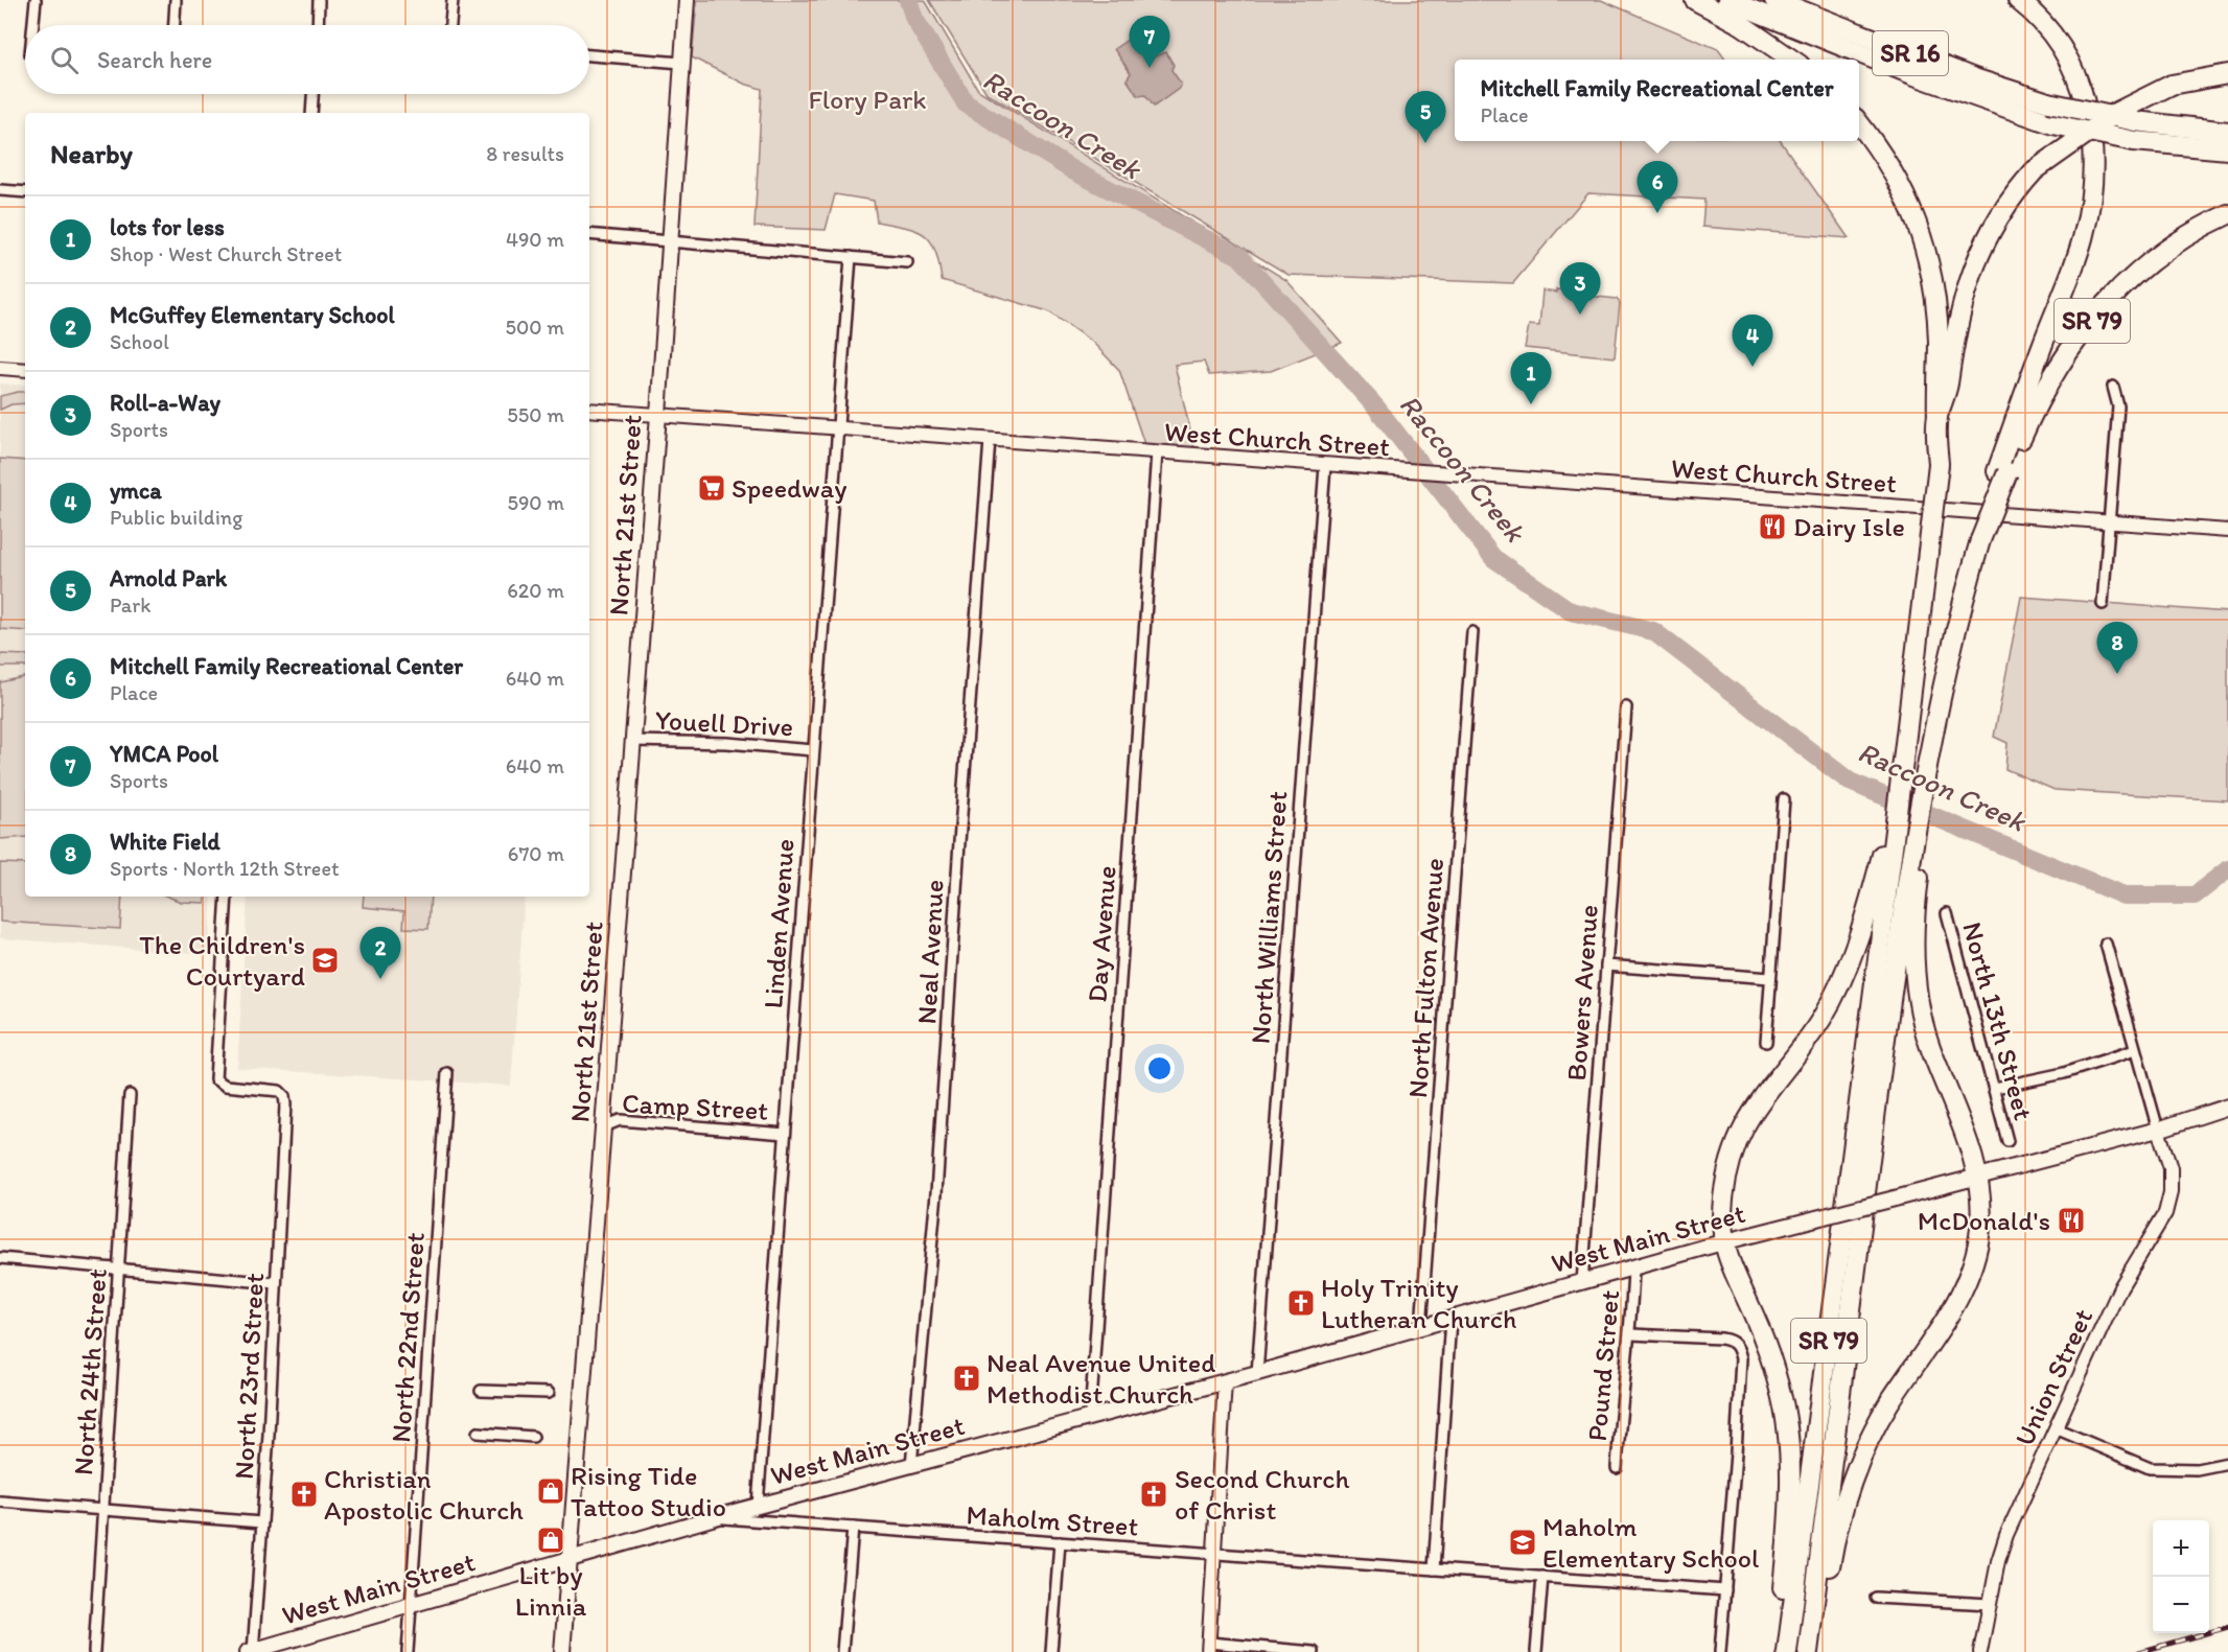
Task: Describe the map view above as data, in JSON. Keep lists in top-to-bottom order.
{
  "streets": {
    "highway": ["SR 16", "SR 79"],
    "main road": ["North 21st Street", "West Main Street"],
    "street": [
      "West Church Street",
      "Youell Drive",
      "North Williams Street",
      "Linden Avenue",
      "Day Avenue",
      "Neal Avenue",
      "North Fulton Avenue",
      "Bowers Avenue",
      "North 13th Street",
      "Camp Street",
      "North 22nd Street",
      "Pound Street",
      "North 24th Street",
      "North 23rd Street",
      "Union Street",
      "Maholm Street"
    ]
  },
  "crossings": [
    ["West Church Street", "North 21st Street"],
    ["West Church Street", "North Williams Street"],
    ["West Church Street", "Linden Avenue"],
    ["West Church Street", "Day Avenue"],
    ["West Church Street", "Neal Avenue"],
    ["North 21st Street", "Youell Drive"],
    ["North 21st Street", "Camp Street"],
    ["North 21st Street", "West Main Street"],
    ["Youell Drive", "Linden Avenue"],
    ["North Williams Street", "West Main Street"],
    ["Linden Avenue", "Camp Street"],
    ["Linden Avenue", "West Main Street"],
    ["Day Avenue", "West Main Street"],
    ["Neal Avenue", "West Main Street"],
    ["North Fulton Avenue", "West Main Street"],
    ["Bowers Avenue", "West Main Street"],
    ["West Main Street", "North 22nd Street"],
    ["West Main Street", "Pound Street"],
    ["West Main Street", "North 23rd Street"],
    ["West Main Street", "Union Street"],
    ["West Main Street", "Maholm Street"]
  ],
  "water": ["Raccoon Creek"],
  "parks": ["Flory Park"],
  "places": {
    "supermarket": ["Speedway"],
    "restaurant": ["Dairy Isle", "McDonald's"],
    "school or university": ["The Children's Courtyard", "Maholm Elementary School"],
    "church": [
      "Holy Trinity Lutheran Church",
      "Neal Avenue United Methodist Church",
      "Christian Apostolic Church",
      "Second Church of Christ"
    ],
    "shop": ["Rising Tide Tattoo Studio", "Lit by Linnia"]
  },
  "page": {
    "pins": [
      "7",
      "5",
      "6",
      "3",
      "4",
      "1",
      "8",
      "2"
    ],
    "search": "Search here",
    "popup": ["Mitchell Family Recreational Center", "Place"],
    "heading": ["Nearby", "8 results"],
    "list": [
      {
        "mark": "1",
        "name": "lots for less",
        "note": "Shop · West Church Street",
        "value": "490 m"
      },
      {
        "mark": "2",
        "name": "McGuffey Elementary School",
        "note": "School",
        "value": "500 m"
      },
      {
        "mark": "3",
        "name": "Roll-a-Way",
        "note": "Sports",
        "value": "550 m"
      },
      {
        "mark": "4",
        "name": "ymca",
        "note": "Public building",
        "value": "590 m"
      },
      {
        "mark": "5",
        "name": "Arnold Park",
        "note": "Park",
        "value": "620 m"
      },
      {
        "mark": "6",
        "name": "Mitchell Family Recreational Center",
        "note": "Place",
        "value": "640 m"
      },
      {
        "mark": "7",
        "name": "YMCA Pool",
        "note": "Sports",
        "value": "640 m"
      },
      {
        "mark": "8",
        "name": "White Field",
        "note": "Sports · North 12th Street",
        "value": "670 m"
      }
    ],
    "map_buttons": ["+", "−"]
  }
}
